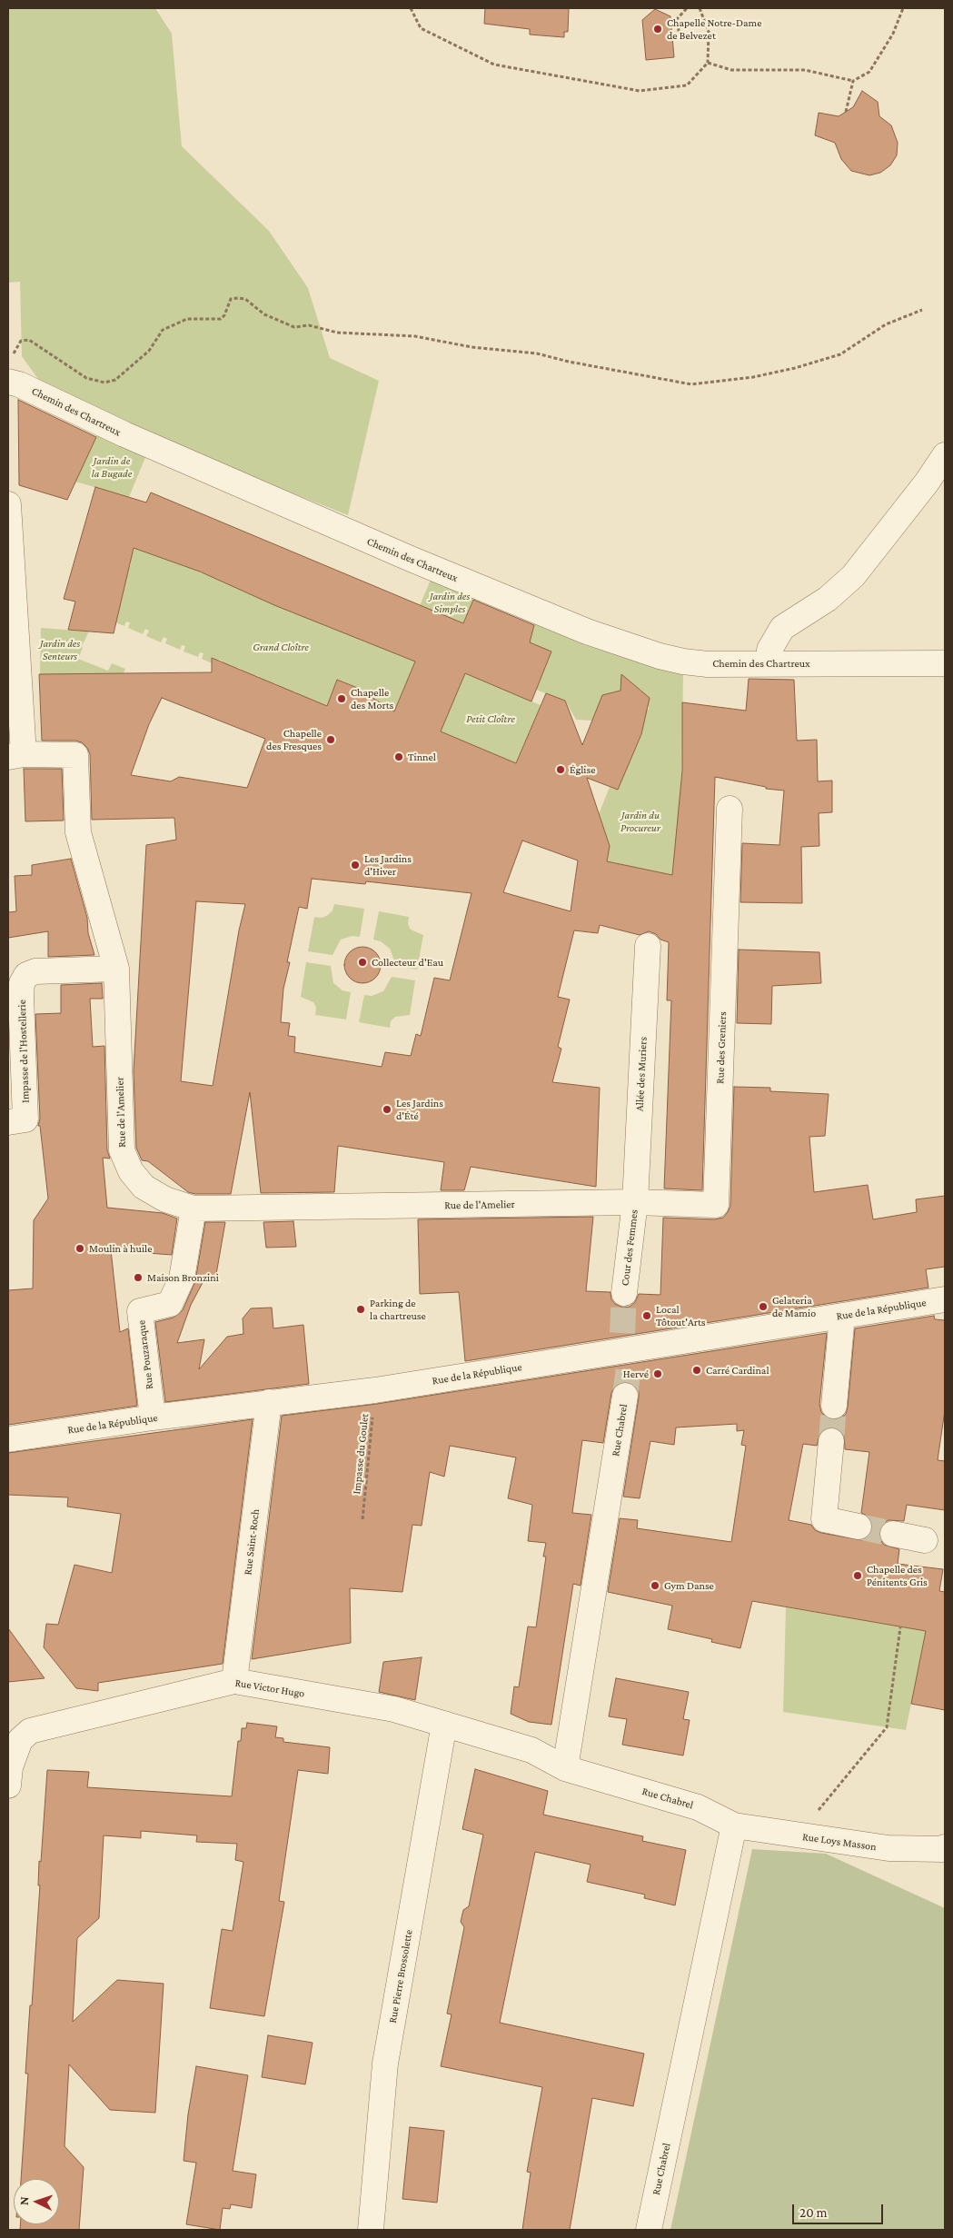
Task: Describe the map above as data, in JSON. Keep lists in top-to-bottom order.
{
  "streets": {
    "street": [
      "Chemin des Chartreux",
      "Rue des Greniers",
      "Impasse de l'Hostellerie",
      "Allée des Muriers",
      "Rue de l'Amelier",
      "Cour des Femmes",
      "Rue de la République",
      "Rue Pouzaraque",
      "Rue Chabrel",
      "Rue Saint-Roch",
      "Rue Victor Hugo",
      "Rue Loys Masson",
      "Rue Pierre Brossolette"
    ],
    "path": ["Impasse du Goulet"]
  },
  "crossings": [
    ["Rue des Greniers", "Allée des Muriers"],
    ["Rue des Greniers", "Rue de l'Amelier"],
    ["Rue des Greniers", "Cour des Femmes"],
    ["Impasse de l'Hostellerie", "Rue de l'Amelier"],
    ["Allée des Muriers", "Rue de l'Amelier"],
    ["Allée des Muriers", "Cour des Femmes"],
    ["Rue de l'Amelier", "Cour des Femmes"],
    ["Rue de l'Amelier", "Rue Pouzaraque"],
    ["Rue de la République", "Rue Pouzaraque"],
    ["Rue de la République", "Impasse du Goulet"],
    ["Rue de la République", "Rue Saint-Roch"],
    ["Rue Chabrel", "Rue Victor Hugo"],
    ["Rue Chabrel", "Rue Loys Masson"],
    ["Rue Saint-Roch", "Rue Victor Hugo"],
    ["Rue Victor Hugo", "Rue Pierre Brossolette"]
  ],
  "parks": [
    "Jardin de la Bugade",
    "Jardin des Simples",
    "Jardin des Senteurs",
    "Grand Cloître",
    "Petit Cloître",
    "Jardin du Procureur"
  ],
  "places": [
    "Chapelle Notre-Dame de Belvezet",
    "Chapelle des Morts",
    "Chapelle des Fresques",
    "Tinnel",
    "Église",
    "Les Jardins d'Hiver",
    "Collecteur d'Eau",
    "Les Jardins d'Été",
    "Moulin à huile",
    "Maison Bronzini",
    "Gelateria de Mamio",
    "Parking de la chartreuse",
    "Local Tôtout'Arts",
    "Carré Cardinal",
    "Hervé",
    "Chapelle des Pénitents Gris",
    "Gym Danse"
  ],
  "scale_bar": "20 m",
  "north": "left"
}
